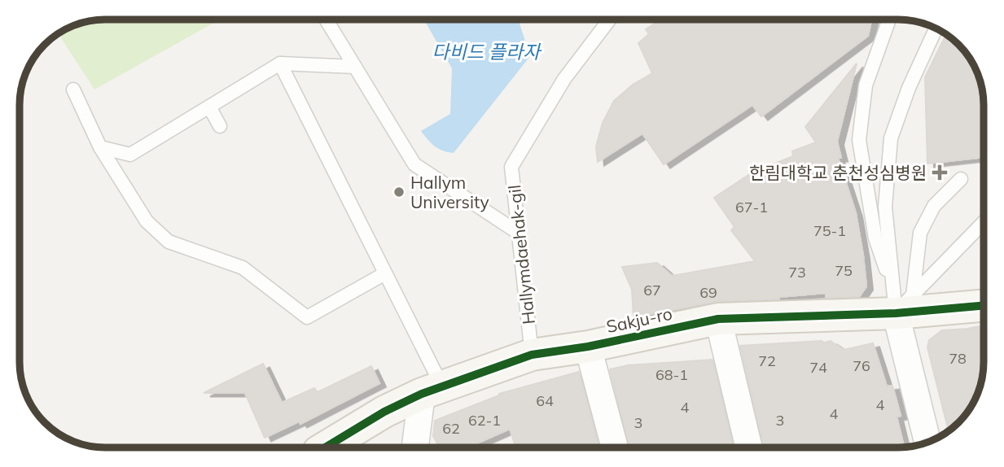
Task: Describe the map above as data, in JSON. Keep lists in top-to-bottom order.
{
  "streets": {
    "street": ["Sakju-ro"],
    "lane": ["Hallymdaehak-gil"]
  },
  "crossings": [
    ["Hallymdaehak-gil", "Sakju-ro"]
  ],
  "water": ["다비드 플라자"],
  "places": {
    "health": ["한림대학교 춘천성심병원"],
    "other": ["Hallym University"]
  },
  "house_numbers": [
    "67-1",
    "75-1",
    "75",
    "73",
    "67",
    "69",
    "78",
    "72",
    "76",
    "74",
    "68-1",
    "64",
    "4",
    "4",
    "4",
    "62-1",
    "3",
    "3",
    "62"
  ]
}
